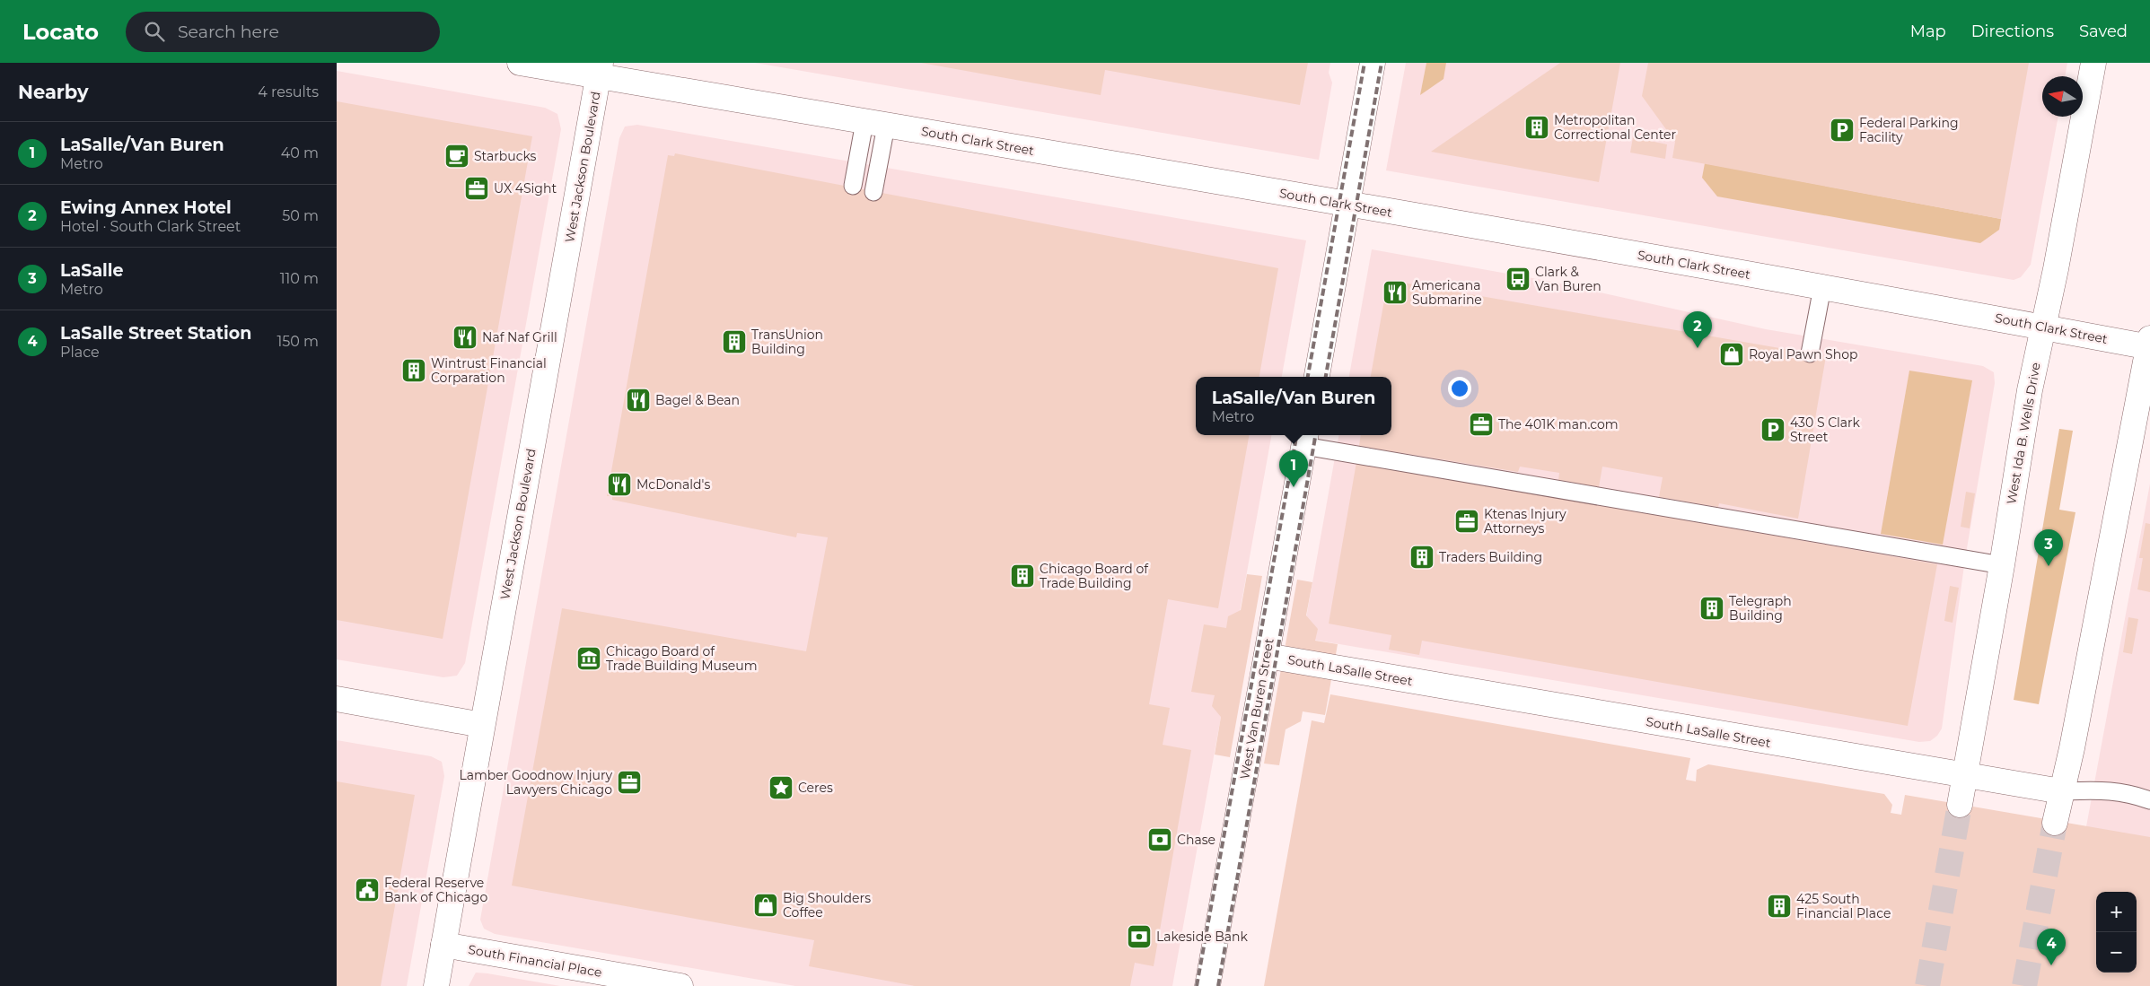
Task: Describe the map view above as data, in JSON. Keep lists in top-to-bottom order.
{
  "streets": {
    "main road": [
      "South Clark Street",
      "West Jackson Boulevard",
      "West Ida B. Wells Drive",
      "South LaSalle Street",
      "West Van Buren Street",
      "South Financial Place"
    ]
  },
  "crossings": [
    ["South Clark Street", "West Jackson Boulevard"],
    ["South Clark Street", "West Ida B. Wells Drive"],
    ["West Jackson Boulevard", "South Financial Place"],
    ["West Ida B. Wells Drive", "South LaSalle Street"],
    ["South LaSalle Street", "West Van Buren Street"]
  ],
  "places": {
    "building": [
      "Metropolitan Correctional Center",
      "TransUnion Building",
      "Wintrust Financial Corparation",
      "Traders Building",
      "Chicago Board of Trade Building",
      "Telegraph Building",
      "425 South Financial Place"
    ],
    "parking": ["Federal Parking Facility", "430 S Clark Street"],
    "cafe": ["Starbucks"],
    "office": [
      "UX 4Sight",
      "The 401K man.com",
      "Ktenas Injury Attorneys",
      "Lamber Goodnow Injury Lawyers Chicago"
    ],
    "bus stop": ["Clark & Van Buren"],
    "restaurant": [
      "Americana Submarine",
      "Naf Naf Grill",
      "Bagel & Bean",
      "McDonald's"
    ],
    "shop": ["Royal Pawn Shop", "Big Shoulders Coffee"],
    "museum": ["Chicago Board of Trade Building Museum"],
    "place": ["Ceres"],
    "bank": ["Chase", "Lakeside Bank"],
    "public building": ["Federal Reserve Bank of Chicago"]
  },
  "north": "left",
  "page": {
    "header": "Locato",
    "search": "Search here",
    "nav": ["Map", "Directions", "Saved"],
    "heading": ["Nearby", "4 results"],
    "list": [
      {
        "mark": "1",
        "name": "LaSalle/Van Buren",
        "note": "Metro",
        "value": "40 m"
      },
      {
        "mark": "2",
        "name": "Ewing Annex Hotel",
        "note": "Hotel · South Clark Street",
        "value": "50 m"
      },
      {
        "mark": "3",
        "name": "LaSalle",
        "note": "Metro",
        "value": "110 m"
      },
      {
        "mark": "4",
        "name": "LaSalle Street Station",
        "note": "Place",
        "value": "150 m"
      }
    ],
    "pins": [
      "2",
      "1",
      "3",
      "4"
    ],
    "popup": ["LaSalle/Van Buren", "Metro"],
    "map_buttons": ["+", "−"]
  }
}
